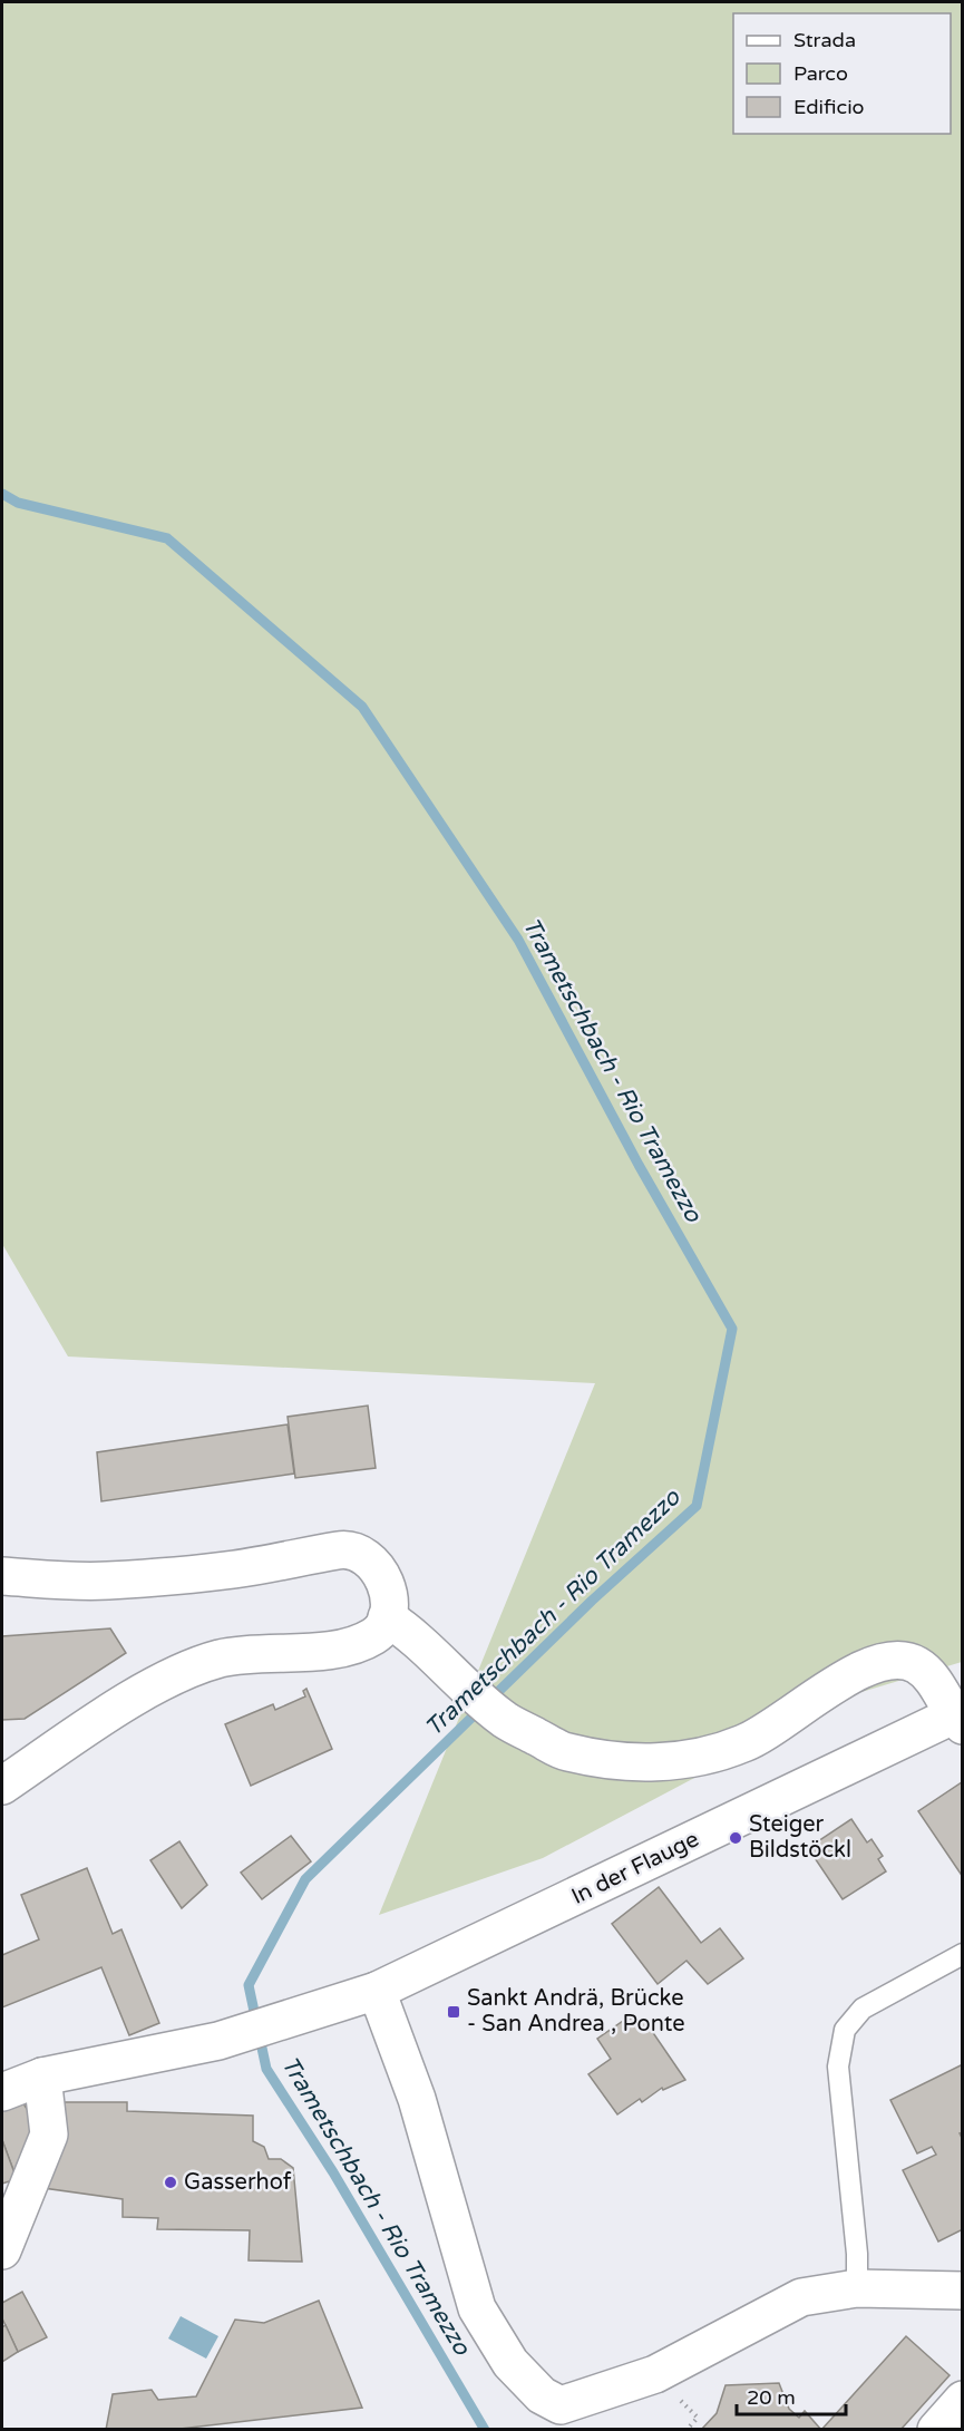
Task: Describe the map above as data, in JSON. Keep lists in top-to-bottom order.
{
  "streets": {
    "street": ["In der Flauge"]
  },
  "water": ["Trametschbach - Rio Tramezzo"],
  "places": {
    "other": ["Steiger Bildstöckl", "Gasserhof"],
    "transit": ["Sankt Andrä, Brücke - San Andrea , Ponte"]
  },
  "legend": ["Strada", "Parco", "Edificio"],
  "scale_bar": "20 m"
}
